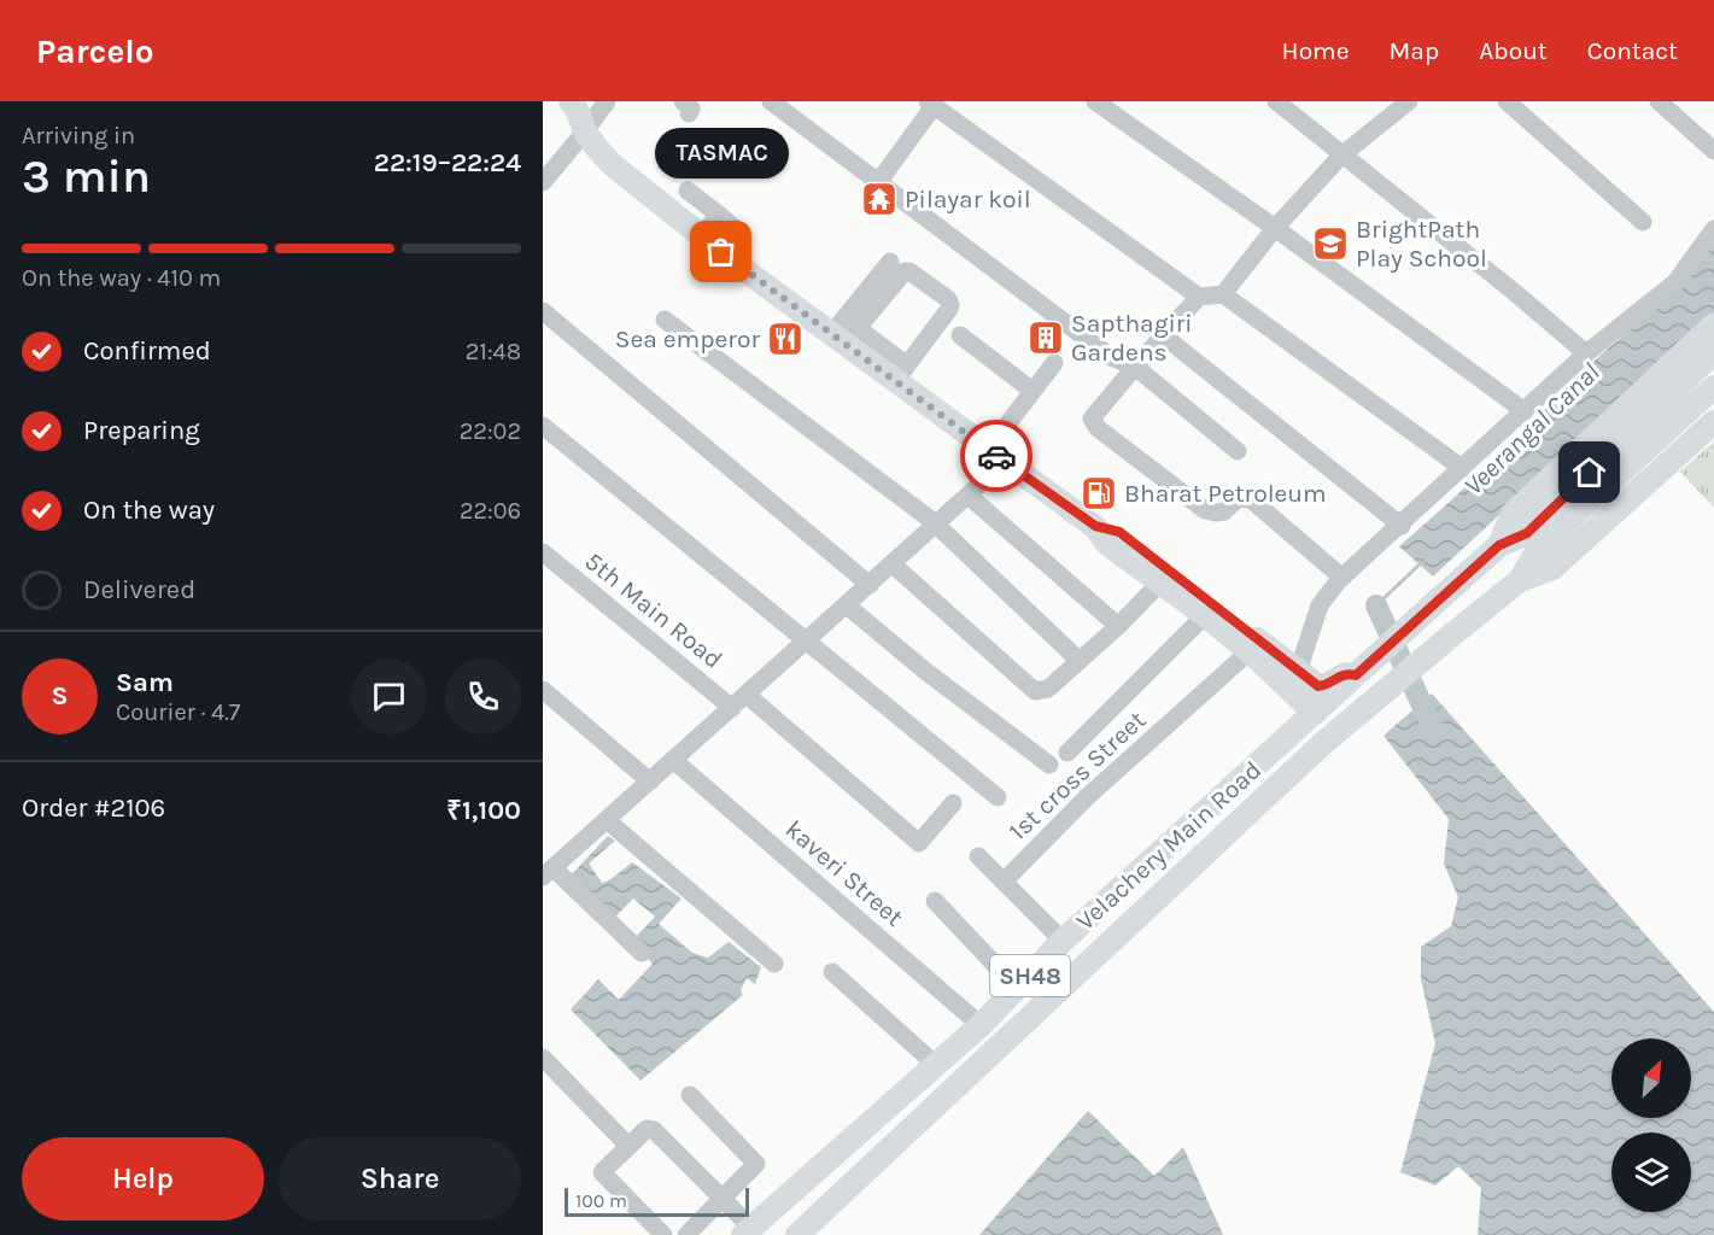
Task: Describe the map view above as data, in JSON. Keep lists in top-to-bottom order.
{
  "streets": {
    "main road": ["Velachery Main Road", "SH48"],
    "street": ["5th Main Road", "1st cross Street", "kaveri Street"]
  },
  "crossings": [
    ["Velachery Main Road", "kaveri Street"],
    ["Velachery Main Road", "SH48"]
  ],
  "water": ["Veerangal Canal"],
  "places": {
    "temple": ["Pilayar koil"],
    "school or university": ["BrightPath Play School"],
    "other": ["TASMAC"],
    "building": ["Sapthagiri Gardens"],
    "restaurant": ["Sea emperor"],
    "fuel station": ["Bharat Petroleum"]
  },
  "scale_bar": "100 m",
  "north": "top right",
  "page": {
    "header": "Parcelo",
    "nav": [
      "Home",
      "Map",
      "About",
      "Contact"
    ],
    "heading": ["3 min", "Arriving in", "22:19–22:24"],
    "panel": [
      "Sam",
      "Courier · 4.7",
      "Order #2106",
      "₹1,100"
    ],
    "bubble": "TASMAC",
    "bar": "On the way · 410 m",
    "list": [
      ["Confirmed", "21:48"],
      ["Preparing", "22:02"],
      ["On the way", "22:06"],
      "Delivered"
    ],
    "round": "S",
    "buttons": ["Help", "Share"],
    "scale": "100 m"
  }
}
